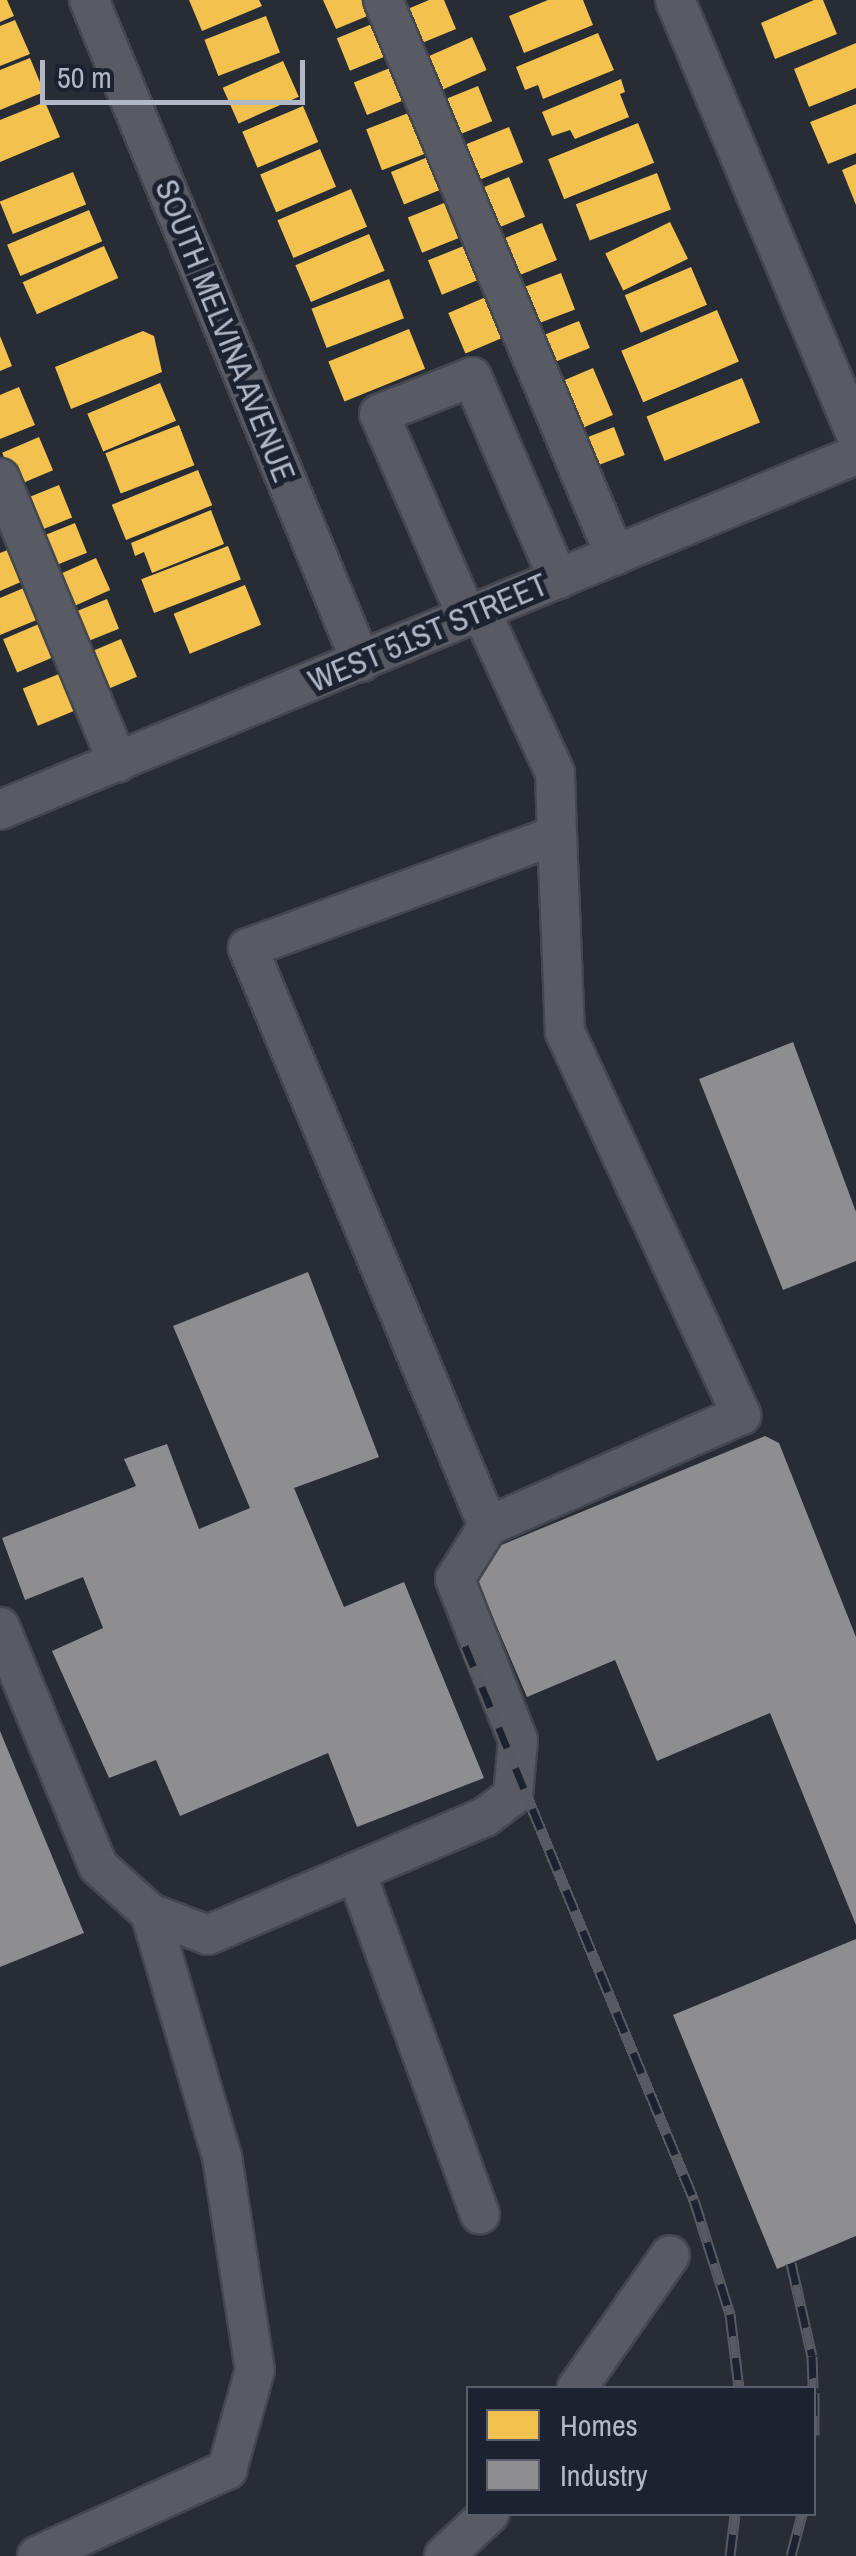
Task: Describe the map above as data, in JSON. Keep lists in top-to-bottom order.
{
  "streets": {
    "street": ["SOUTH MELVINA AVENUE", "WEST 51ST STREET"]
  },
  "crossings": [
    ["SOUTH MELVINA AVENUE", "WEST 51ST STREET"]
  ],
  "legend": ["Homes", "Industry"],
  "scale_bar": "50 m"
}
